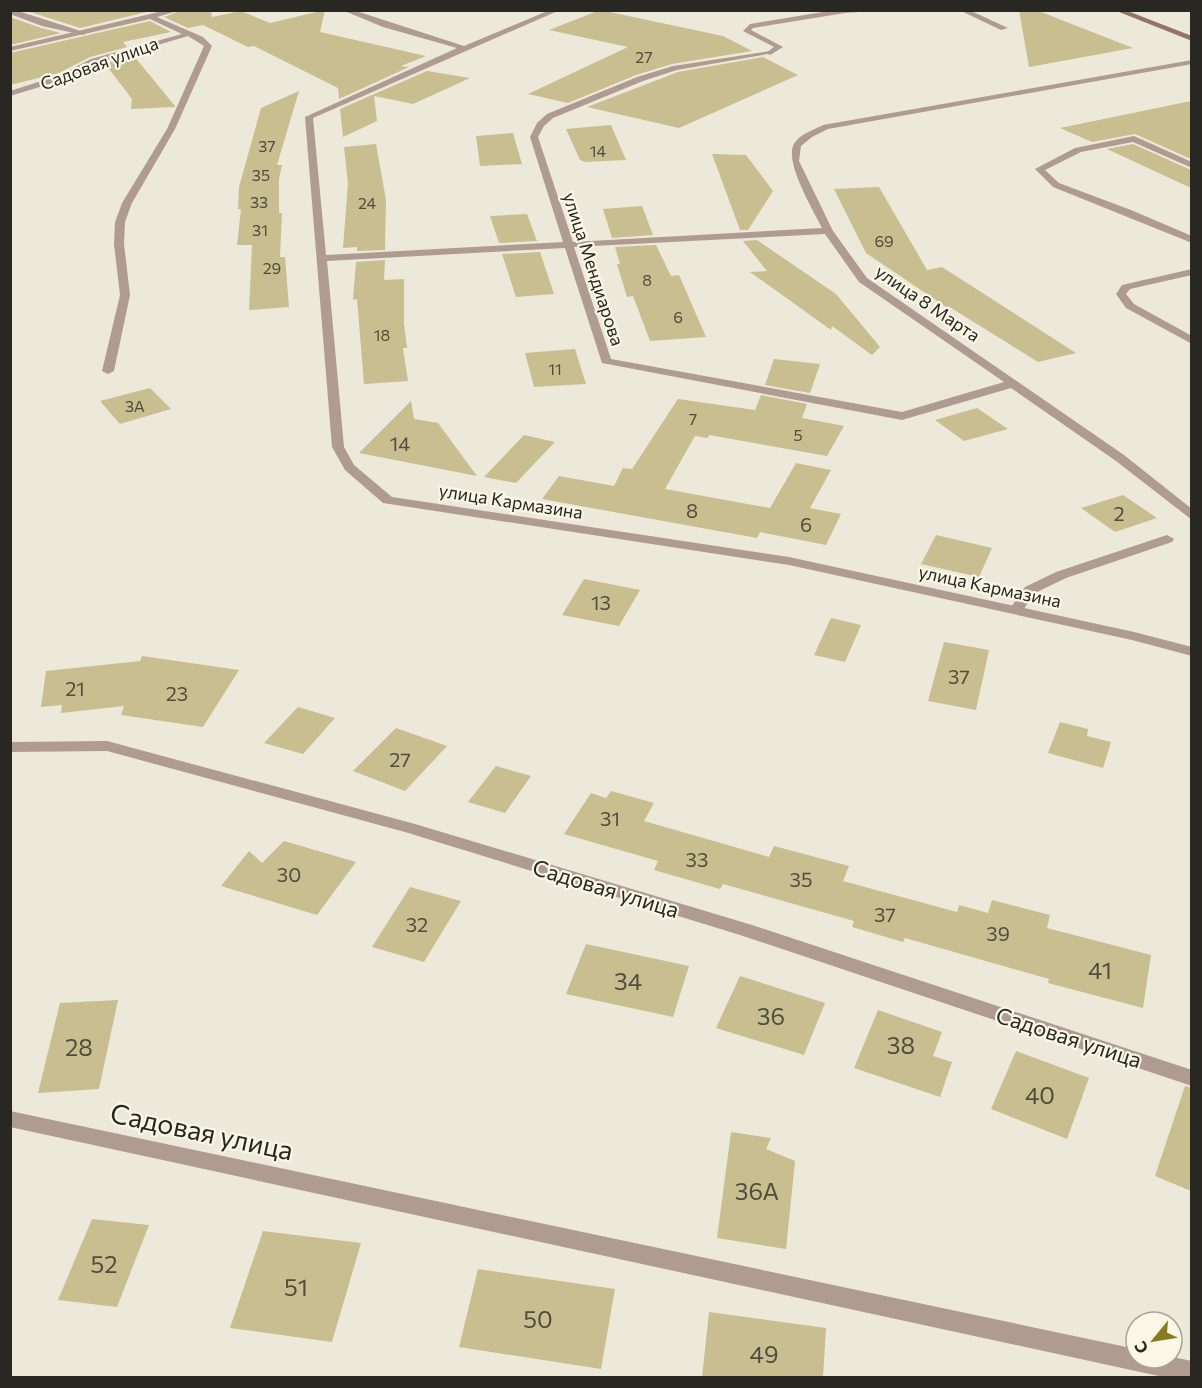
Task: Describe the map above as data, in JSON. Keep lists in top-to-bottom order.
{
  "streets": {
    "street": [
      "Садовая улица",
      "улица Мендиарова",
      "улица 8 Марта",
      "улица Кармазина"
    ]
  },
  "crossings": [
    ["улица Мендиарова", "улица 8 Марта"]
  ],
  "house_numbers": [
    "27",
    "37",
    "14",
    "35",
    "33",
    "24",
    "31",
    "69",
    "29",
    "8",
    "6",
    "18",
    "11",
    "3А",
    "7",
    "5",
    "14",
    "8",
    "2",
    "6",
    "13",
    "37",
    "21",
    "23",
    "27",
    "31",
    "33",
    "30",
    "35",
    "37",
    "32",
    "39",
    "41",
    "34",
    "36",
    "38",
    "28",
    "40",
    "36А",
    "52",
    "51",
    "50",
    "49"
  ],
  "north": "bottom left"
}
